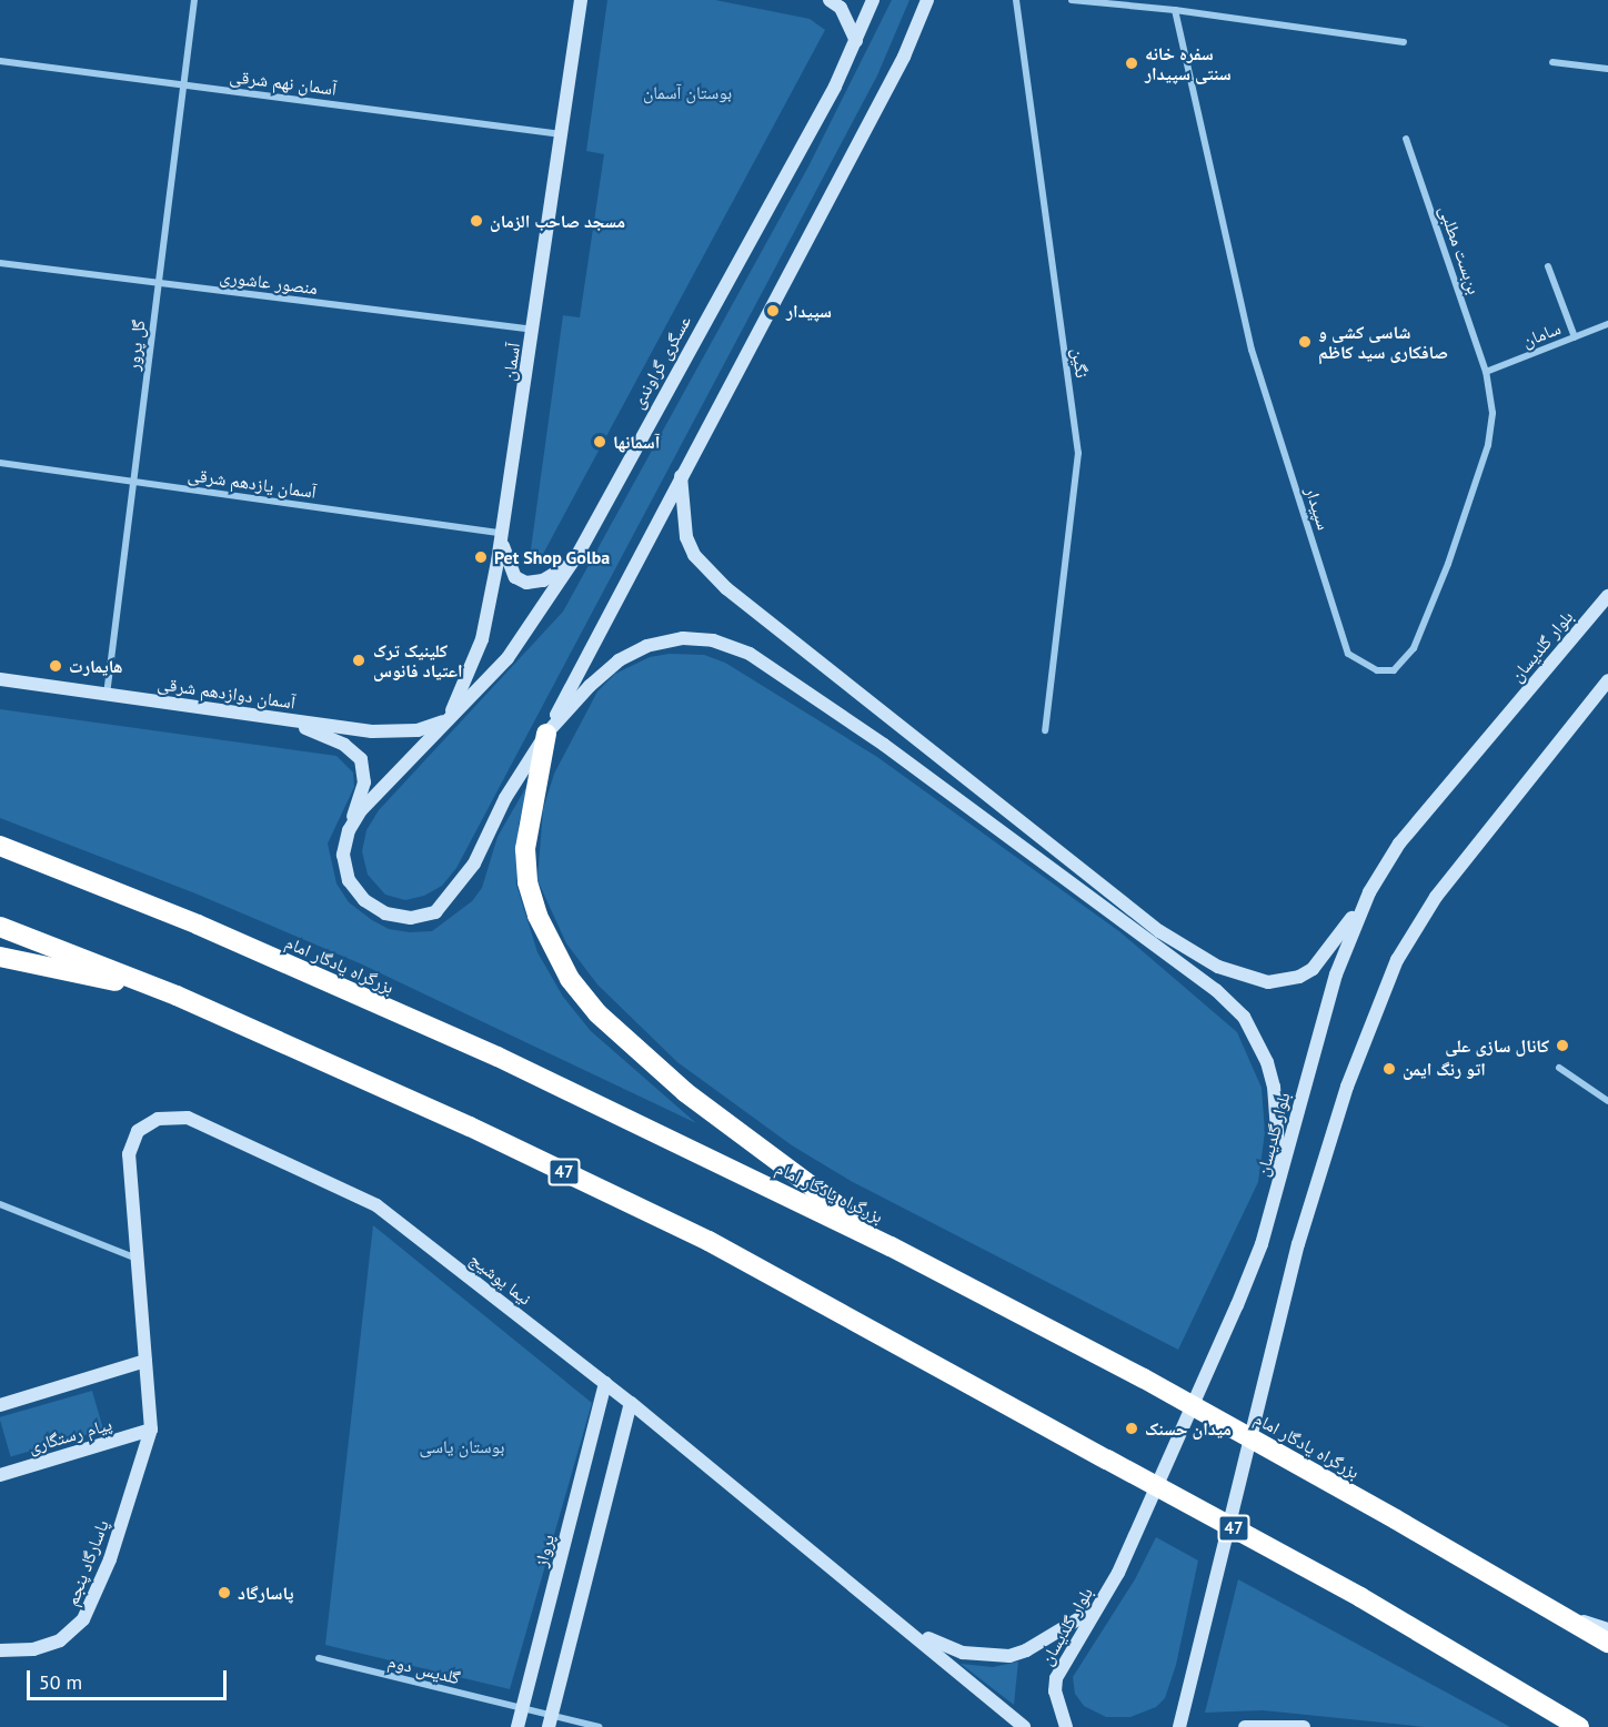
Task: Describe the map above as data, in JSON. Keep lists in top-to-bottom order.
{
  "streets": {
    "highway": ["بزرگراه یادگار امام", "47"],
    "street": [
      "آسمان نهم شرقی",
      "بن‌بست مطلبی",
      "منصور عاشوری",
      "سامان",
      "گل پرور",
      "آسمان",
      "عسگری گراوندی",
      "نگین",
      "آسمان یازدهم شرقی",
      "سپیدار",
      "بلوار گلدیسان",
      "آسمان دوازدهم شرقی",
      "نیما یوشیج",
      "پیام رستگاری",
      "پرواز",
      "پاسارگاد پنجم",
      "گلدیس دوم"
    ]
  },
  "crossings": [
    ["آسمان نهم شرقی", "گل پرور"],
    ["آسمان نهم شرقی", "آسمان"],
    ["بن‌بست مطلبی", "سامان"],
    ["بن‌بست مطلبی", "سپیدار"],
    ["منصور عاشوری", "گل پرور"],
    ["منصور عاشوری", "آسمان"],
    ["سامان", "سپیدار"],
    ["گل پرور", "آسمان یازدهم شرقی"],
    ["گل پرور", "آسمان دوازدهم شرقی"],
    ["آسمان", "عسگری گراوندی"],
    ["آسمان", "آسمان یازدهم شرقی"],
    ["آسمان", "آسمان دوازدهم شرقی"],
    ["عسگری گراوندی", "آسمان دوازدهم شرقی"],
    ["نیما یوشیج", "پیام رستگاری"],
    ["نیما یوشیج", "پرواز"],
    ["نیما یوشیج", "پاسارگاد پنجم"],
    ["پیام رستگاری", "پاسارگاد پنجم"],
    ["پرواز", "گلدیس دوم"]
  ],
  "parks": ["بوستان آسمان", "بوستان یاسی"],
  "places": [
    "سفره خانه سنتی سپیدار",
    "مسجد صاحب الزمان",
    "سپیدار",
    "شاسی کشی و صافکاری سید کاظم",
    "آسمانها",
    "Pet Shop Golba",
    "کلینیک ترک اعتیاد فانوس",
    "هایمارت",
    "کانال سازی علی",
    "اتو رنگ ایمن",
    "میدان حسنک",
    "پاسارگاد"
  ],
  "scale_bar": "50 m"
}
